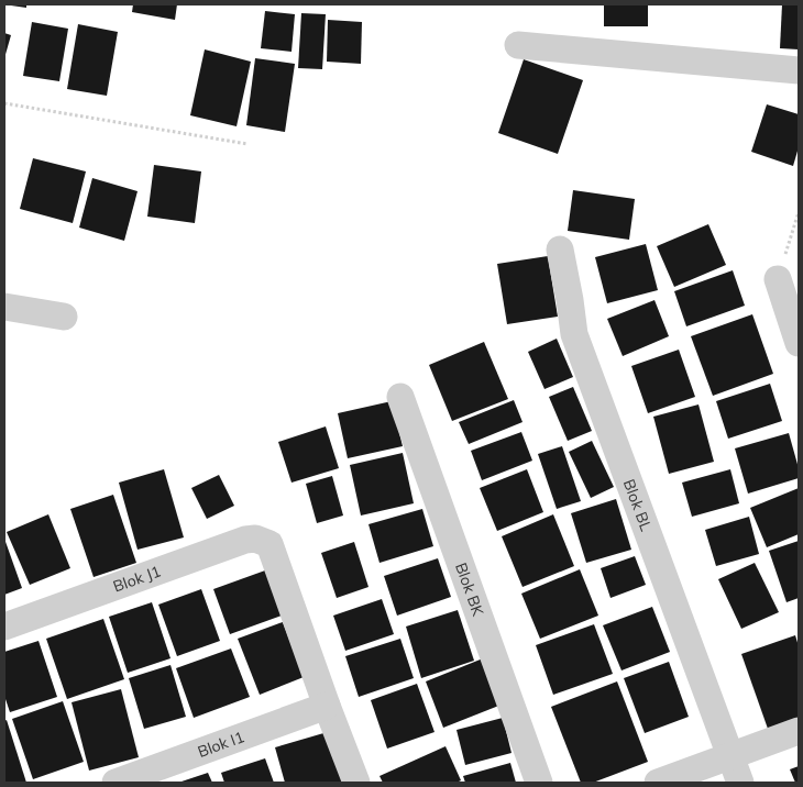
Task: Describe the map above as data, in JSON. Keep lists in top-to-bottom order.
{
  "streets": {
    "street": [
      "Blok BL",
      "Blok J1",
      "Blok BK",
      "Blok I1"
    ]
  },
  "crossings": [
    ["Blok J1", "Blok I1"]
  ]
}
